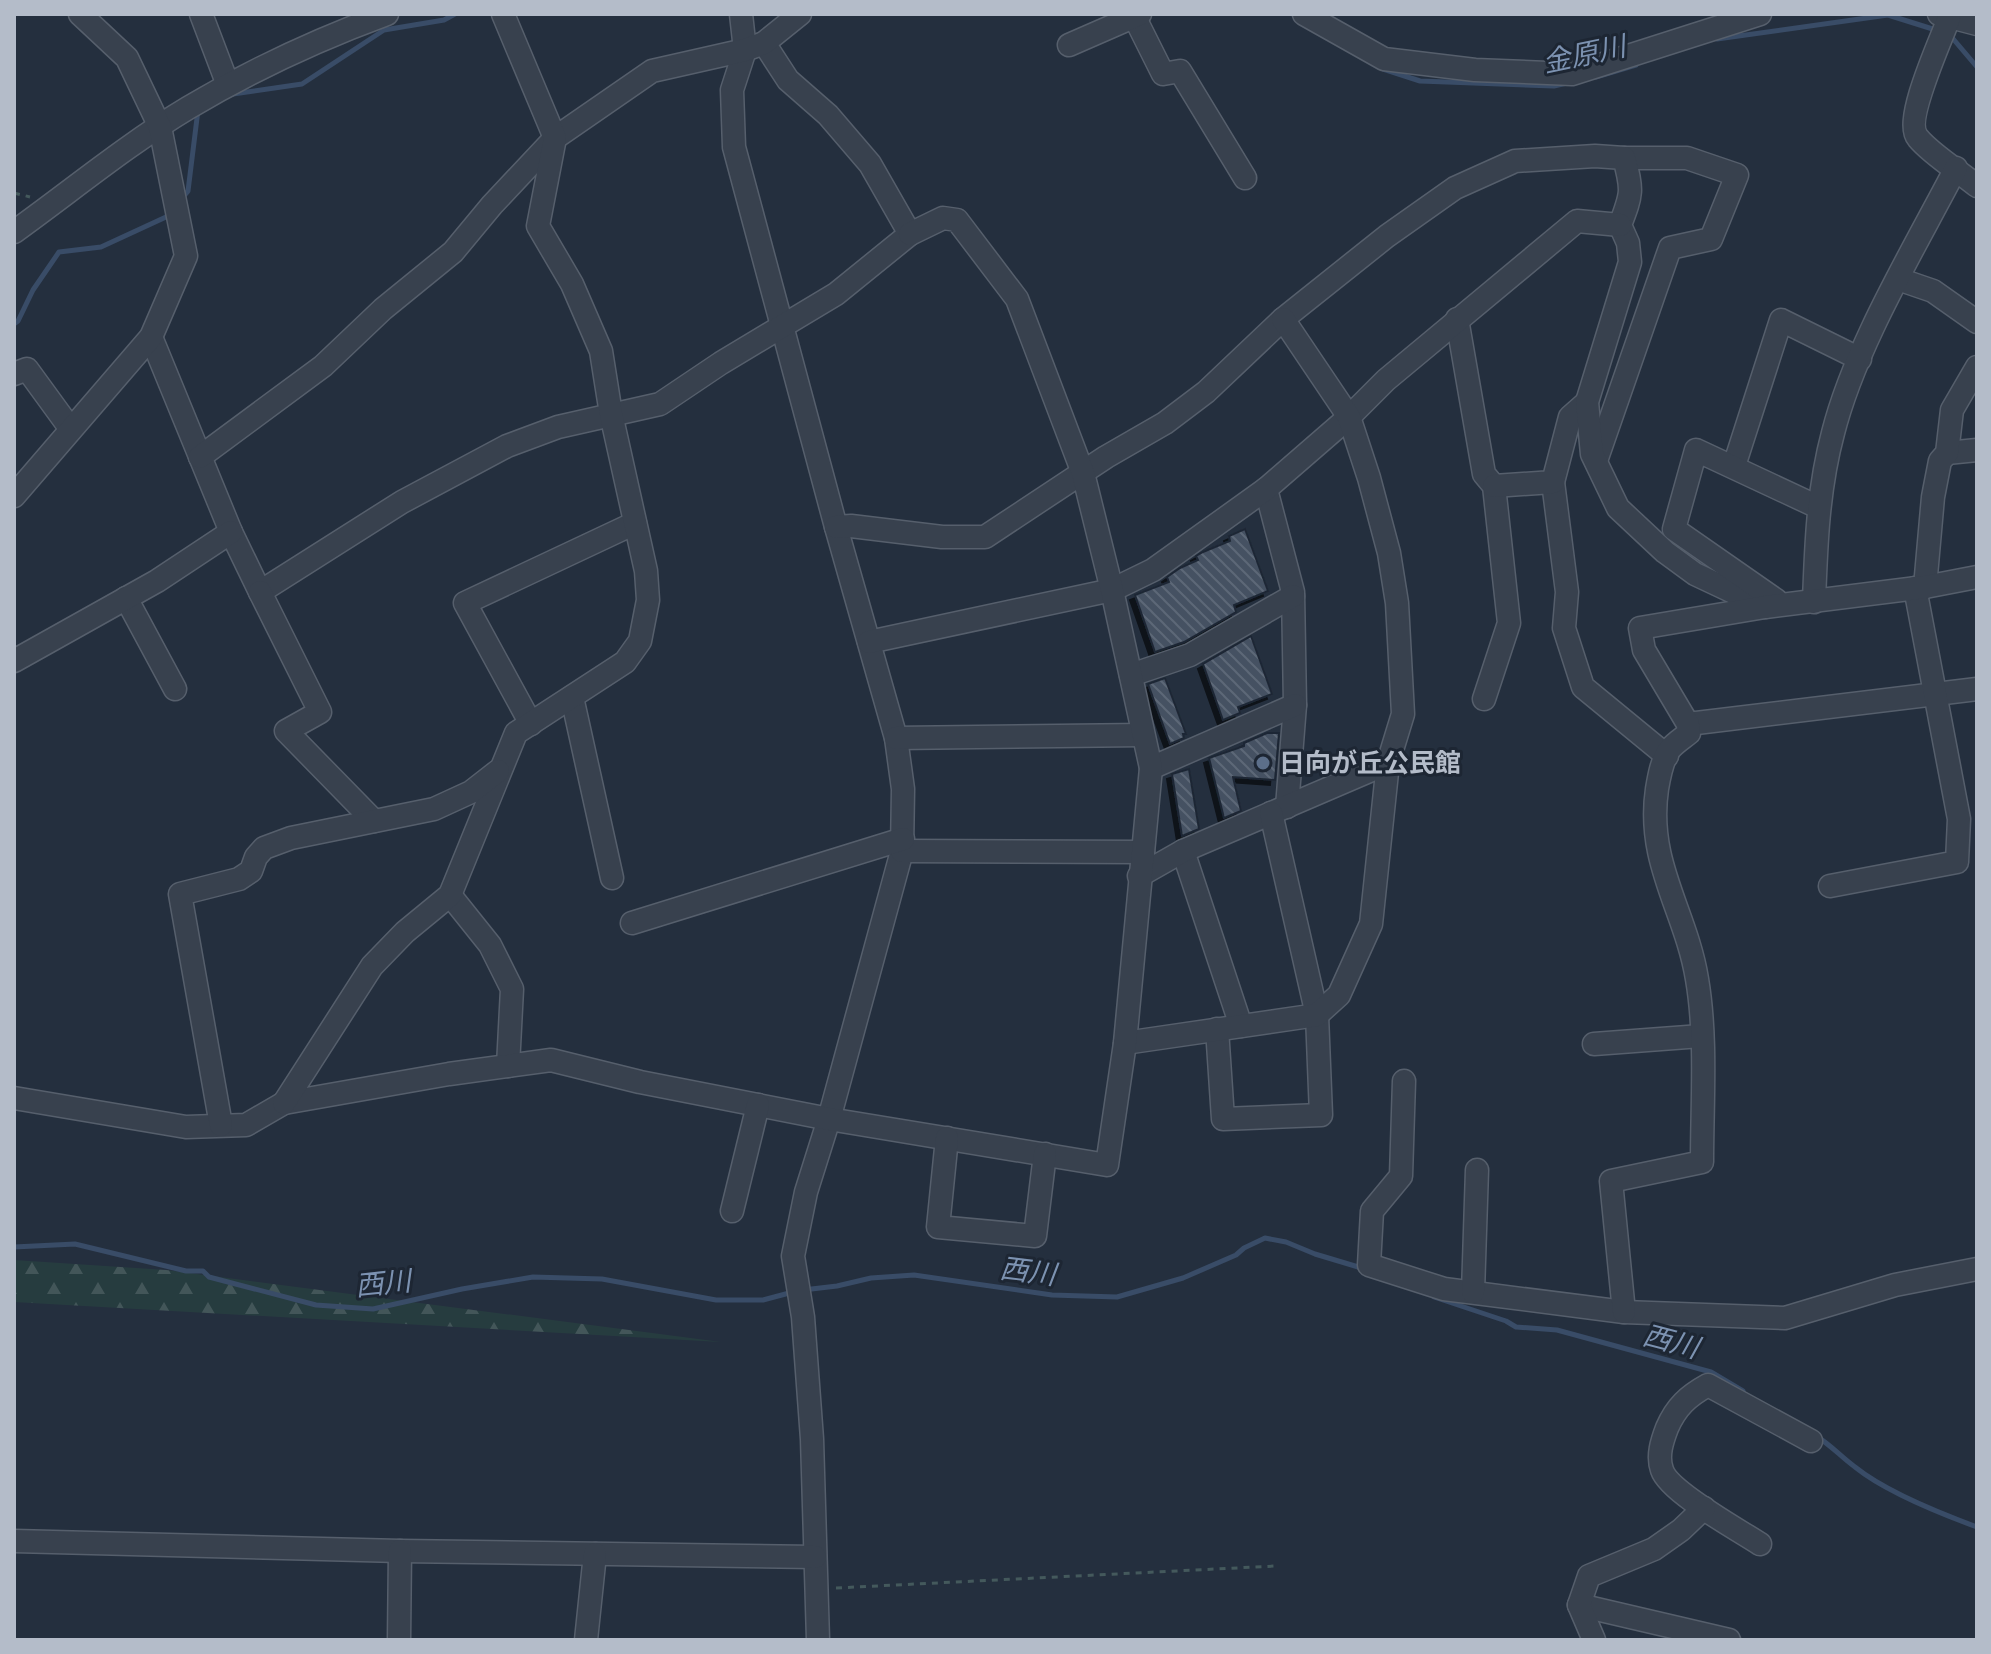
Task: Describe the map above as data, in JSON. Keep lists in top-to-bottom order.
{
  "water": ["金原川", "西川"],
  "places": ["日向が丘公民館"]
}
